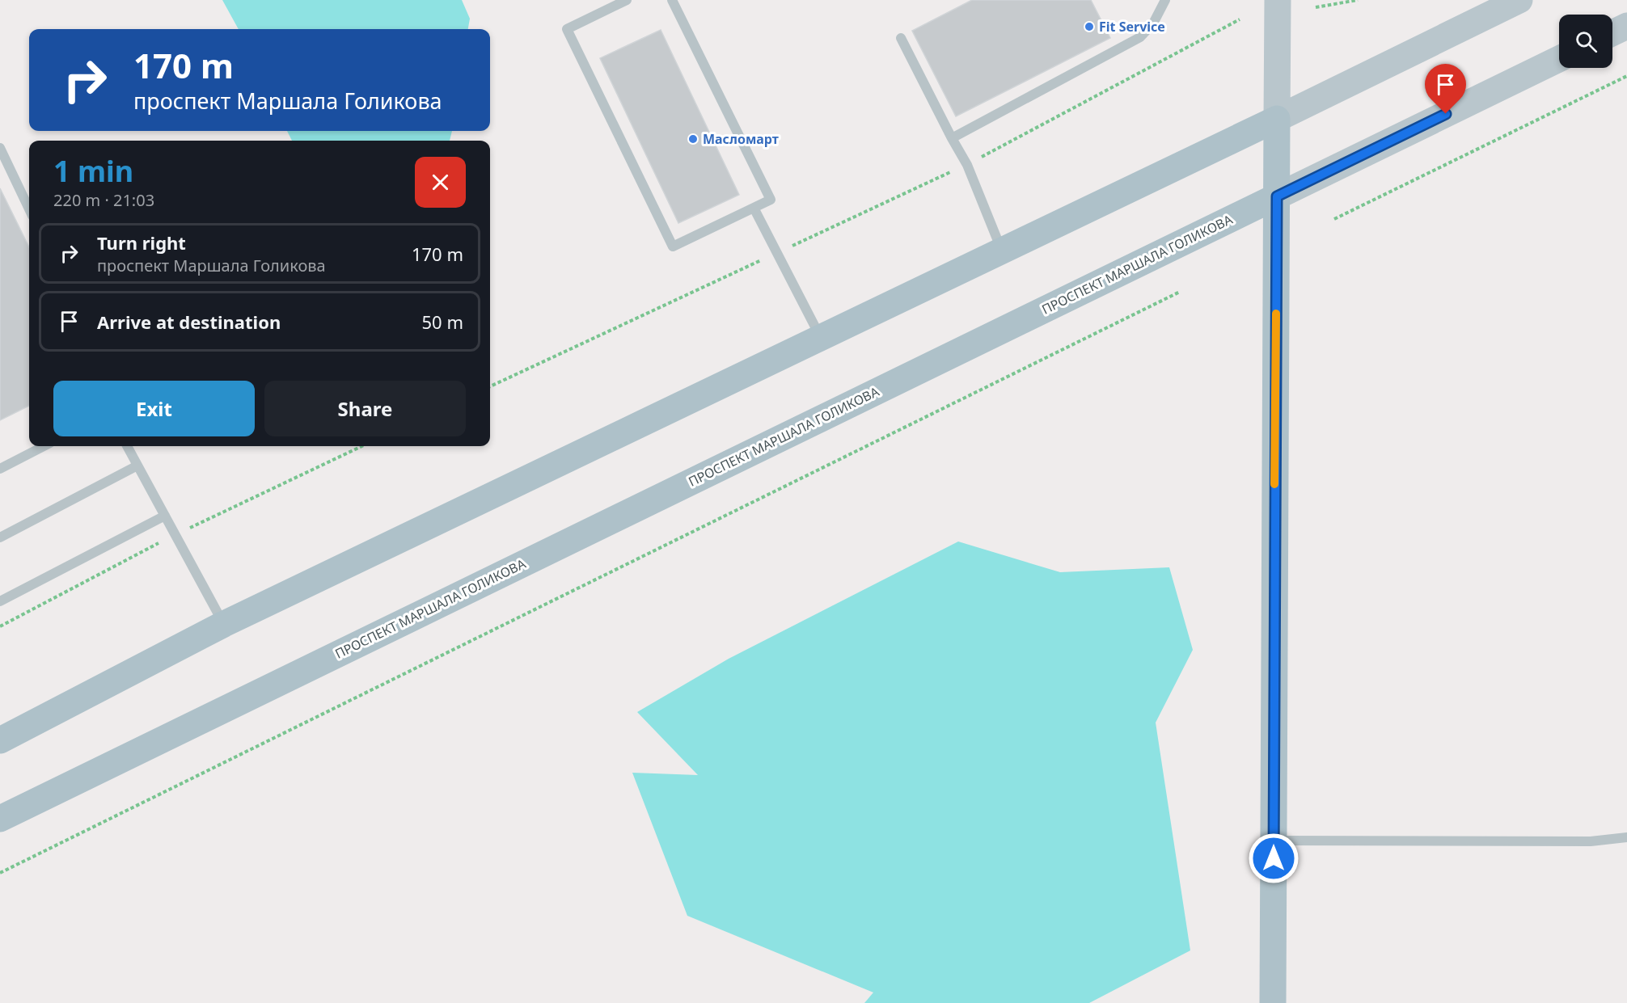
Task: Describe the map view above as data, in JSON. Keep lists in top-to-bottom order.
{
  "streets": {
    "main road": ["ПРОСПЕКТ МАРШАЛА ГОЛИКОВА"]
  },
  "places": ["Fit Service", "Масломарт"],
  "page": {
    "turn": ["170 m", "проспект Маршала Голикова"],
    "heading": ["1 min", "220 m · 21:03"],
    "list": [
      {
        "name": "Turn right",
        "note": "проспект Маршала Голикова",
        "value": "170 m"
      },
      {
        "name": "Arrive at destination",
        "value": "50 m"
      }
    ],
    "buttons": ["Exit", "Share"]
  }
}
